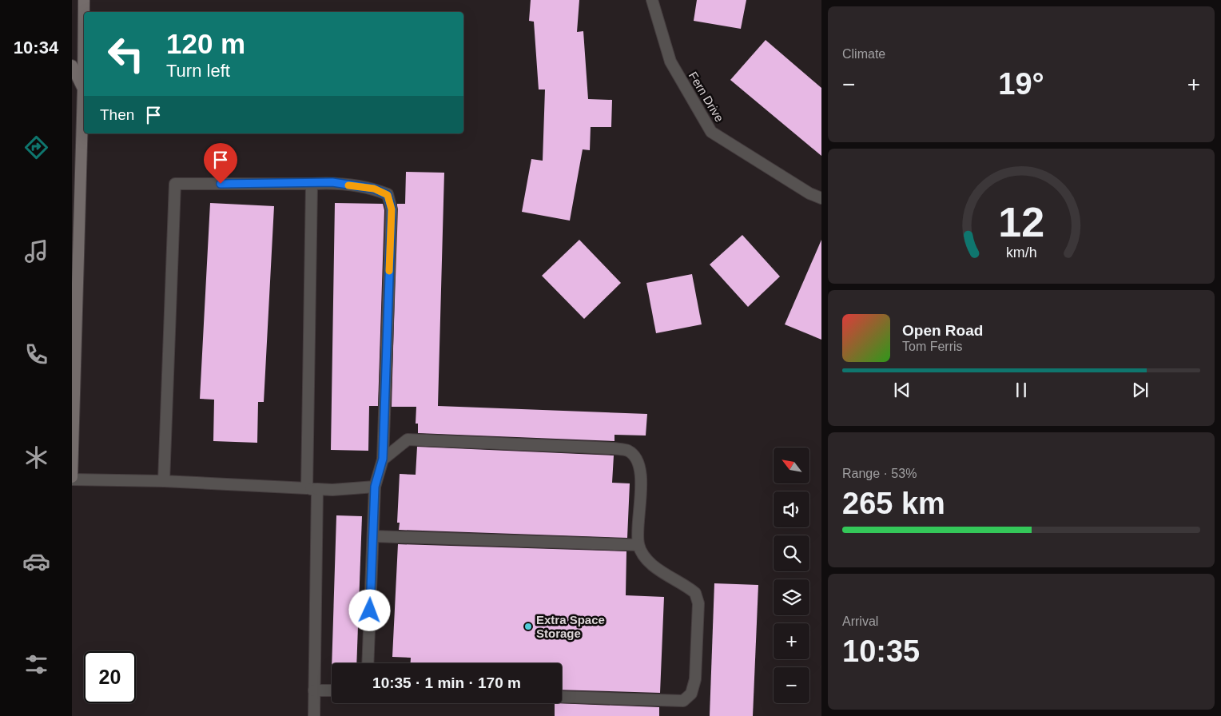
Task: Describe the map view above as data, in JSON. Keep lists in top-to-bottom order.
{
  "streets": {
    "street": ["Fern Drive"]
  },
  "places": ["Extra Space Storage"],
  "north": "top left",
  "page": {
    "tabs": "10:34",
    "tile": [
      "Climate",
      ["Range · 53%", "265 km"],
      ["Arrival", "10:35"]
    ],
    "turn": ["120 m", "Turn left"],
    "heat": ["−", "19°", "+"],
    "then": "Then",
    "song": ["Open Road", "Tom Ferris"],
    "map_buttons": ["+", "−"],
    "limit": "20",
    "trip": "10:35 · 1 min · 170 m",
    "gauge": ["12", "km/h"]
  }
}
